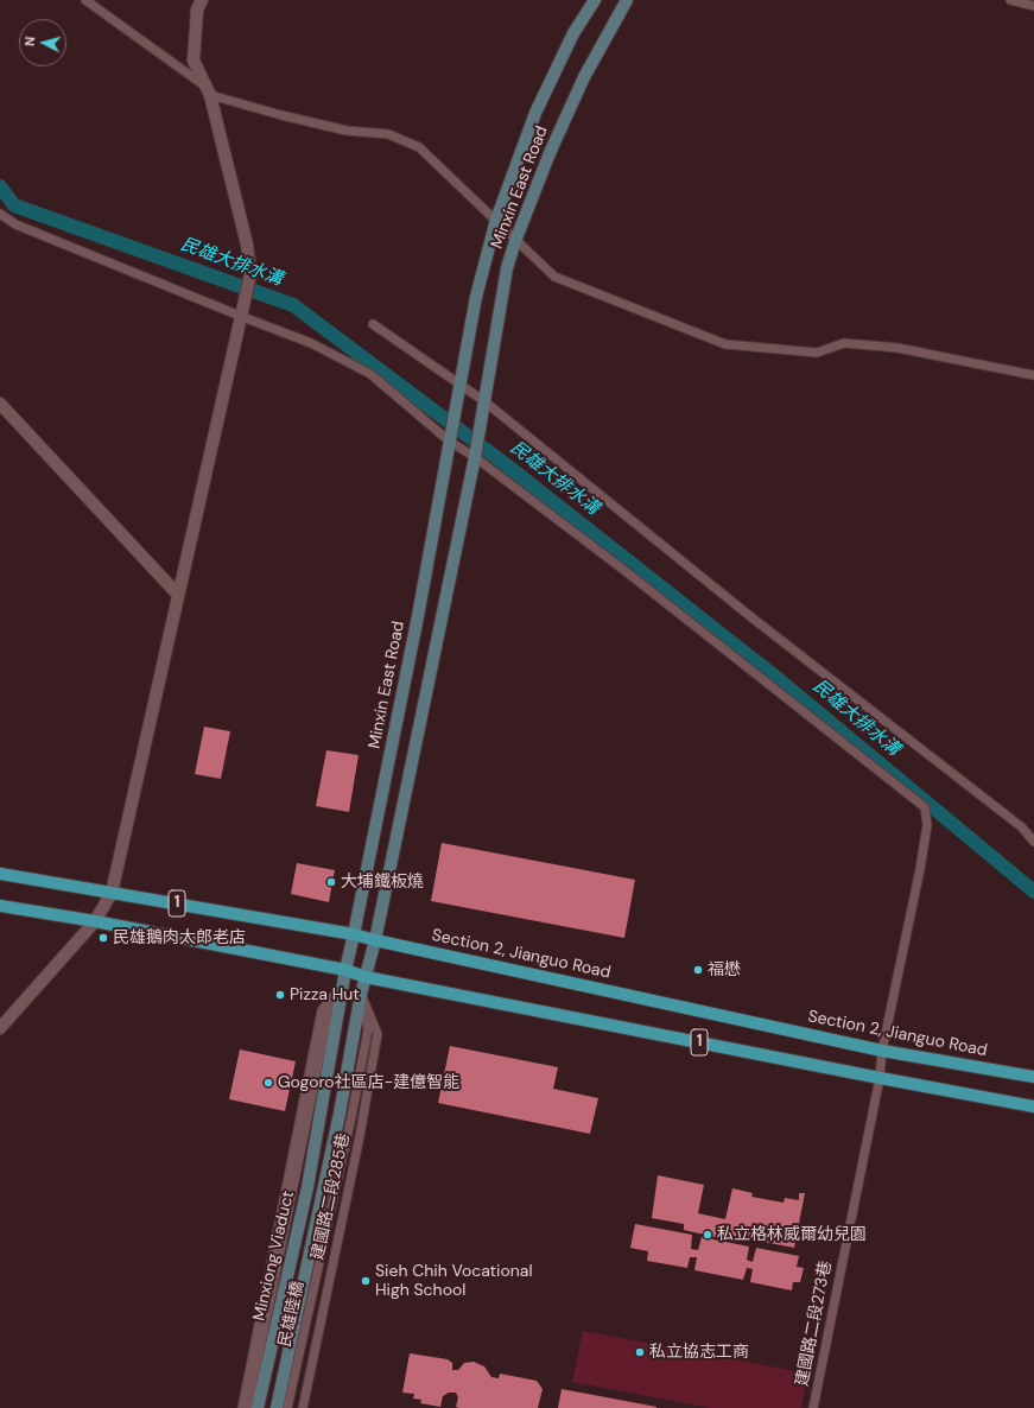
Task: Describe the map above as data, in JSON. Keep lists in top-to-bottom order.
{
  "streets": {
    "main road": [
      "Minxin East Road",
      "1",
      "Section 2, Jianguo Road",
      "Minxiong Viaduct"
    ],
    "lane": ["建國路二段285巷", "民雄陸橋", "建國路二段273巷"]
  },
  "crossings": [
    ["Minxin East Road", "1"],
    ["Minxin East Road", "Section 2, Jianguo Road"],
    ["Minxin East Road", "Minxiong Viaduct"],
    ["Minxin East Road", "建國路二段273巷"],
    ["1", "Minxiong Viaduct"],
    ["1", "建國路二段273巷"],
    ["Section 2, Jianguo Road", "Minxiong Viaduct"],
    ["Section 2, Jianguo Road", "建國路二段273巷"],
    ["建國路二段285巷", "Minxiong Viaduct"],
    ["建國路二段285巷", "民雄陸橋"],
    ["Minxiong Viaduct", "民雄陸橋"]
  ],
  "water": ["民雄大排水溝"],
  "places": [
    "大埔鐵板燒",
    "民雄鵝肉太郎老店",
    "福懋",
    "Pizza Hut",
    "Gogoro社區店-建億智能",
    "私立格林威爾幼兒園",
    "Sieh Chih Vocational High School",
    "私立協志工商"
  ],
  "north": "left"
}
